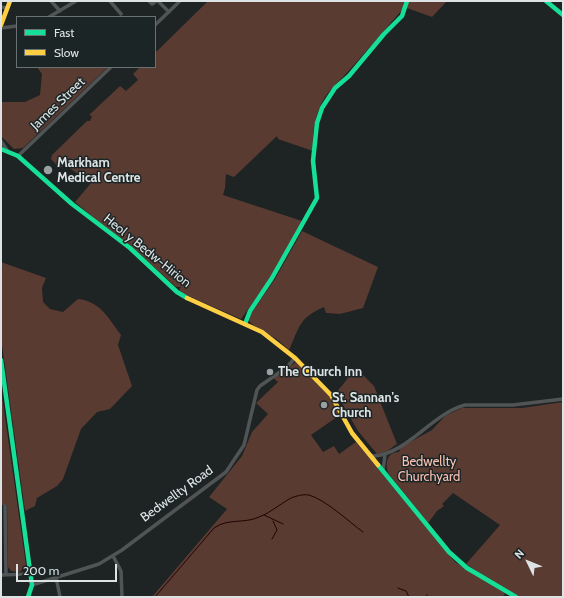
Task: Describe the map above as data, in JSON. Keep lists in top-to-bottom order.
{
  "streets": {
    "street": ["James Street", "Heol y Bedw-Hirion", "Bedwellty Road"]
  },
  "crossings": [
    ["James Street", "Heol y Bedw-Hirion"],
    ["Heol y Bedw-Hirion", "Bedwellty Road"]
  ],
  "parks": ["Bedwellty Churchyard"],
  "places": ["Markham Medical Centre", "The Church Inn", "St. Sannan's Church"],
  "legend": ["Fast", "Slow"],
  "scale_bar": "200 m",
  "north": "top left"
}
